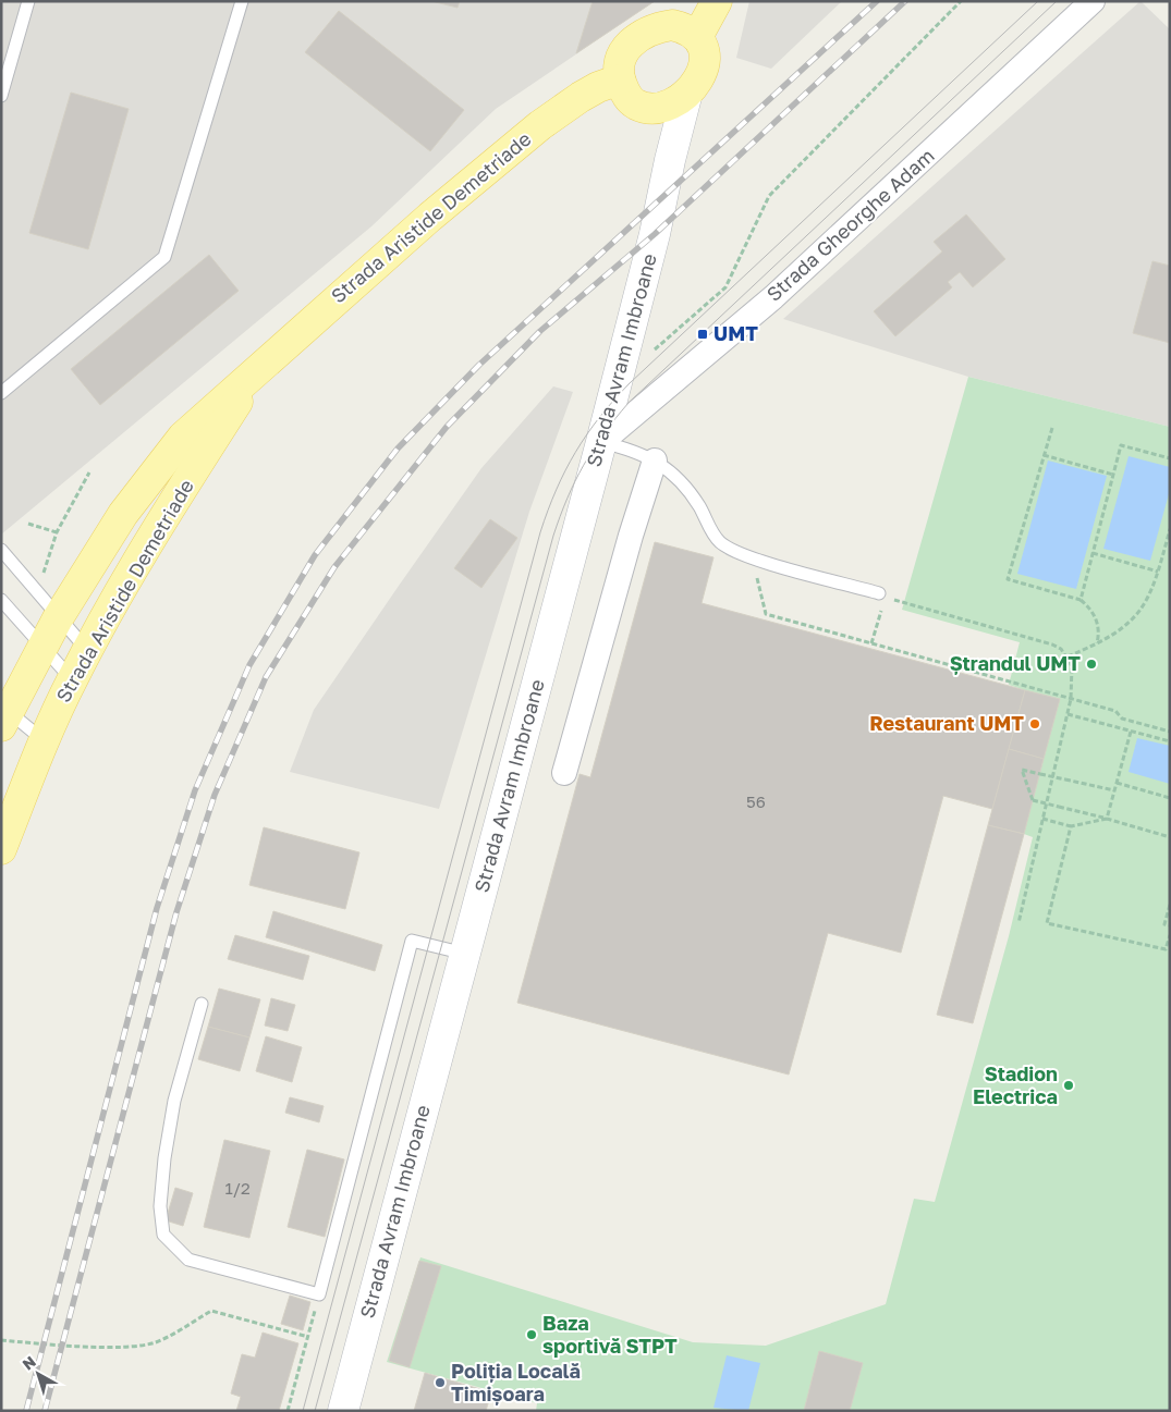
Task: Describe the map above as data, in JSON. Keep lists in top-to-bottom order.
{
  "streets": {
    "main road": ["Strada Aristide Demetriade"],
    "street": ["Strada Gheorghe Adam", "Strada Avram Imbroane"]
  },
  "crossings": [
    ["Strada Aristide Demetriade", "Strada Avram Imbroane"],
    ["Strada Gheorghe Adam", "Strada Avram Imbroane"]
  ],
  "places": {
    "transit": ["UMT"],
    "other": [
      "Ștrandul UMT",
      "Restaurant UMT",
      "Stadion Electrica",
      "Baza sportivă STPT",
      "Poliția Locală Timișoara"
    ]
  },
  "house_numbers": ["56", "1/2"],
  "north": "top left"
}
